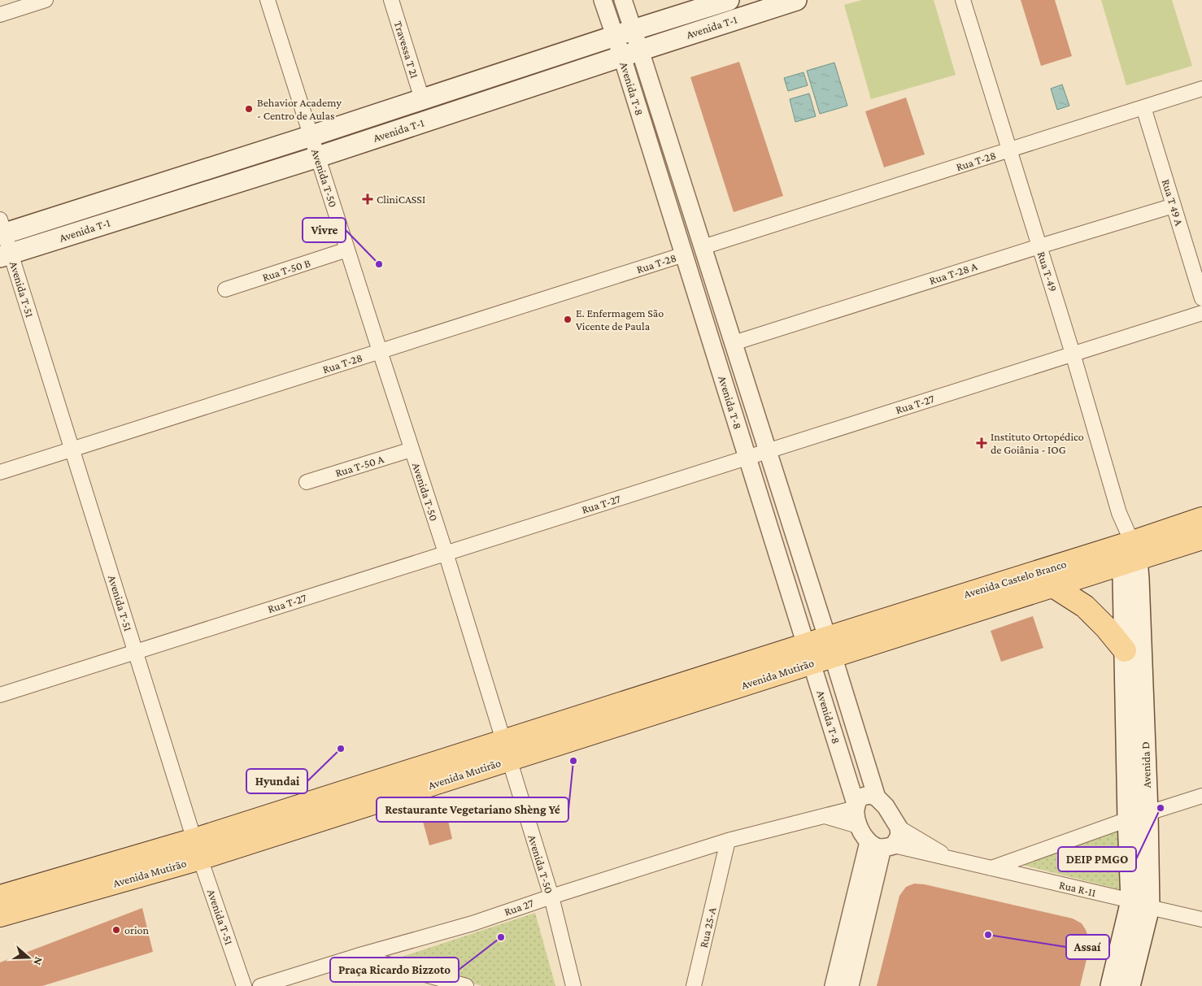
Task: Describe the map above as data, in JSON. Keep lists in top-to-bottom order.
{
  "streets": {
    "main road": [
      "Avenida T-1",
      "Avenida Castelo Branco",
      "Avenida Mutirão",
      "Avenida D"
    ],
    "street": [
      "Travessa T 21",
      "Avenida T-8",
      "Rua T-28",
      "Avenida T-50",
      "Rua T 49 A",
      "Rua T-50 B",
      "Rua T-49",
      "Rua T-28 A",
      "Avenida T-51",
      "Rua T-27",
      "Rua T-50 A",
      "Rua R-11",
      "Rua 27",
      "Rua 25-A"
    ]
  },
  "crossings": [
    ["Avenida T-1", "Travessa T 21"],
    ["Avenida T-1", "Avenida T-8"],
    ["Avenida T-1", "Avenida T-50"],
    ["Avenida T-1", "Avenida T-51"],
    ["Avenida T-8", "Rua T-28"],
    ["Avenida T-8", "Rua T-28 A"],
    ["Avenida T-8", "Rua T-27"],
    ["Avenida T-8", "Avenida Castelo Branco"],
    ["Avenida T-8", "Avenida Mutirão"],
    ["Avenida T-8", "Rua R-11"],
    ["Avenida T-8", "Rua 27"],
    ["Rua T-28", "Avenida T-50"],
    ["Rua T-28", "Rua T 49 A"],
    ["Rua T-28", "Rua T-49"],
    ["Rua T-28", "Avenida T-51"],
    ["Avenida T-50", "Rua T-50 B"],
    ["Avenida T-50", "Rua T-27"],
    ["Avenida T-50", "Rua T-50 A"],
    ["Avenida T-50", "Avenida Mutirão"],
    ["Avenida T-50", "Rua 27"],
    ["Rua T 49 A", "Rua T-28 A"],
    ["Rua T-49", "Rua T-28 A"],
    ["Rua T-49", "Rua T-27"],
    ["Rua T-49", "Avenida Castelo Branco"],
    ["Rua T-49", "Avenida D"],
    ["Avenida T-51", "Rua T-27"],
    ["Avenida T-51", "Avenida Mutirão"],
    ["Avenida Castelo Branco", "Avenida Mutirão"],
    ["Avenida Castelo Branco", "Avenida D"],
    ["Avenida D", "Rua R-11"],
    ["Rua R-11", "Rua 27"],
    ["Rua 27", "Rua 25-A"]
  ],
  "places": {
    "other": [
      "Behavior Academy - Centro de Aulas",
      "Vivre",
      "E. Enfermagem São Vicente de Paula",
      "Hyundai",
      "Restaurante Vegetariano Shèng Yé",
      "DEIP PMGO",
      "orion",
      "Assaí",
      "Praça Ricardo Bizzoto"
    ],
    "health": ["CliniCASSI", "Instituto Ortopédico de Goiânia - IOG"]
  },
  "north": "right"
}
